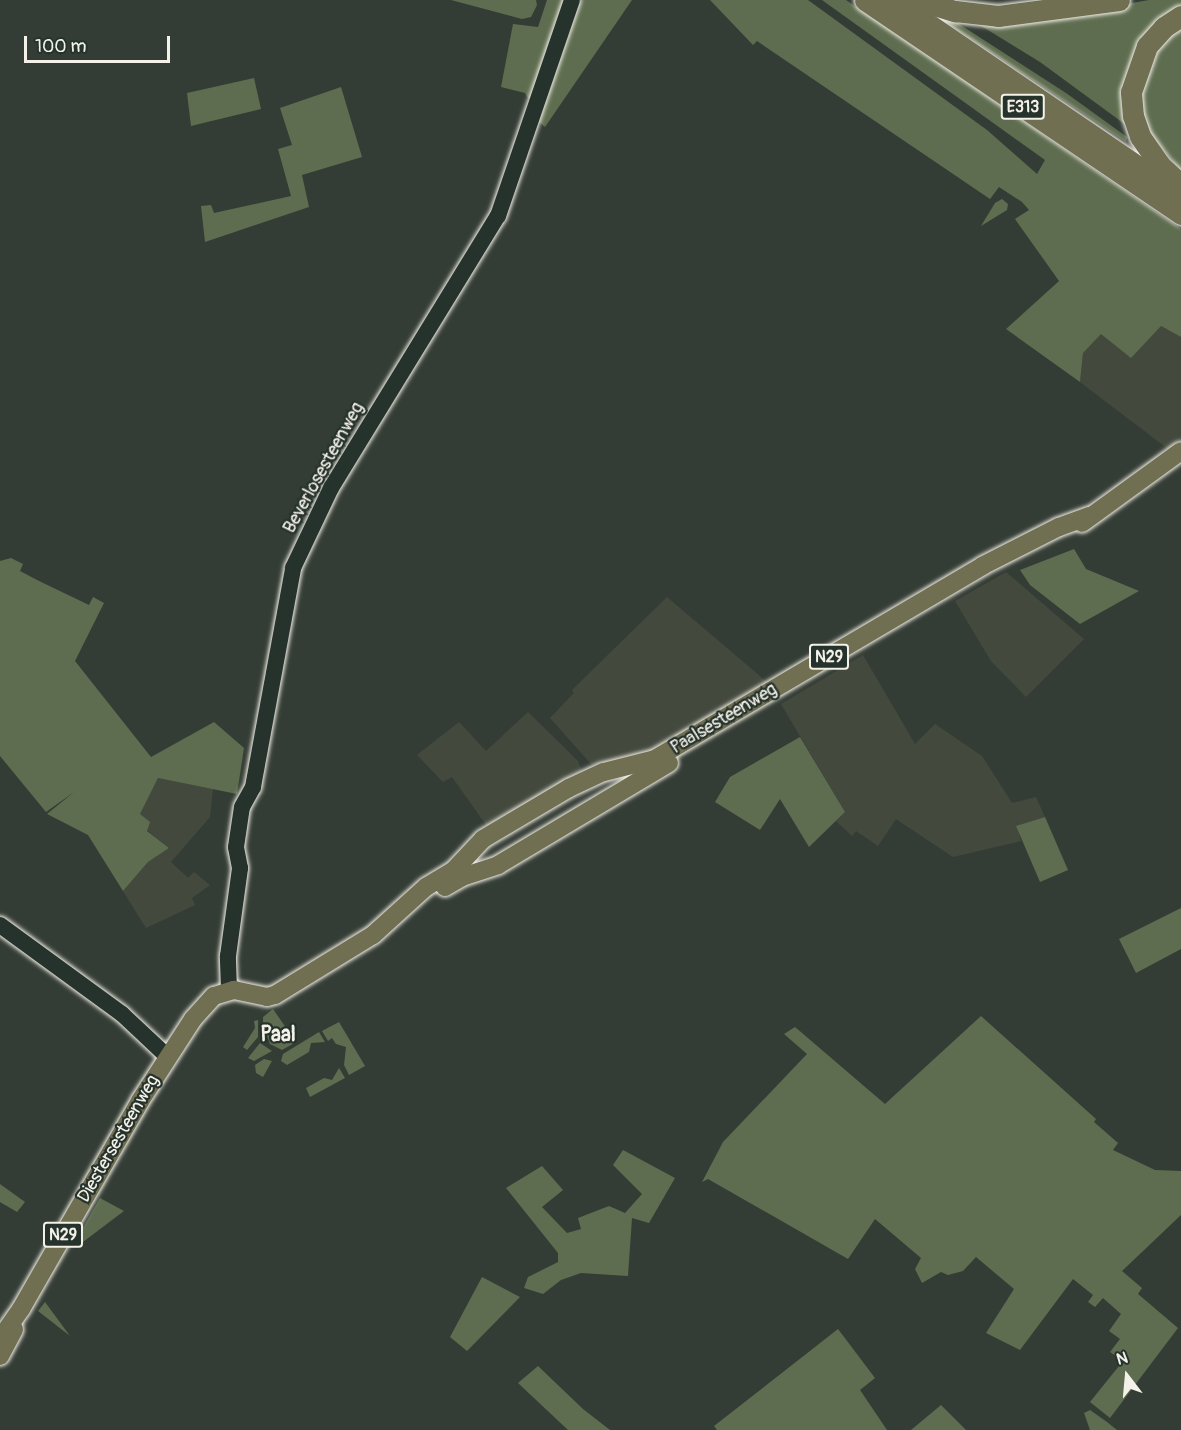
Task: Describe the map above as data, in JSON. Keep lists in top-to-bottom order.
{
  "streets": {
    "highway": ["E313"],
    "main road": ["N29", "Paalsesteenweg", "Diestersesteenweg"],
    "street": ["Beverlosesteenweg"]
  },
  "crossings": [
    ["Beverlosesteenweg", "Paalsesteenweg"],
    ["Beverlosesteenweg", "Diestersesteenweg"],
    ["Paalsesteenweg", "Diestersesteenweg"]
  ],
  "districts": ["Paal"],
  "scale_bar": "100 m",
  "north": "top"
}
